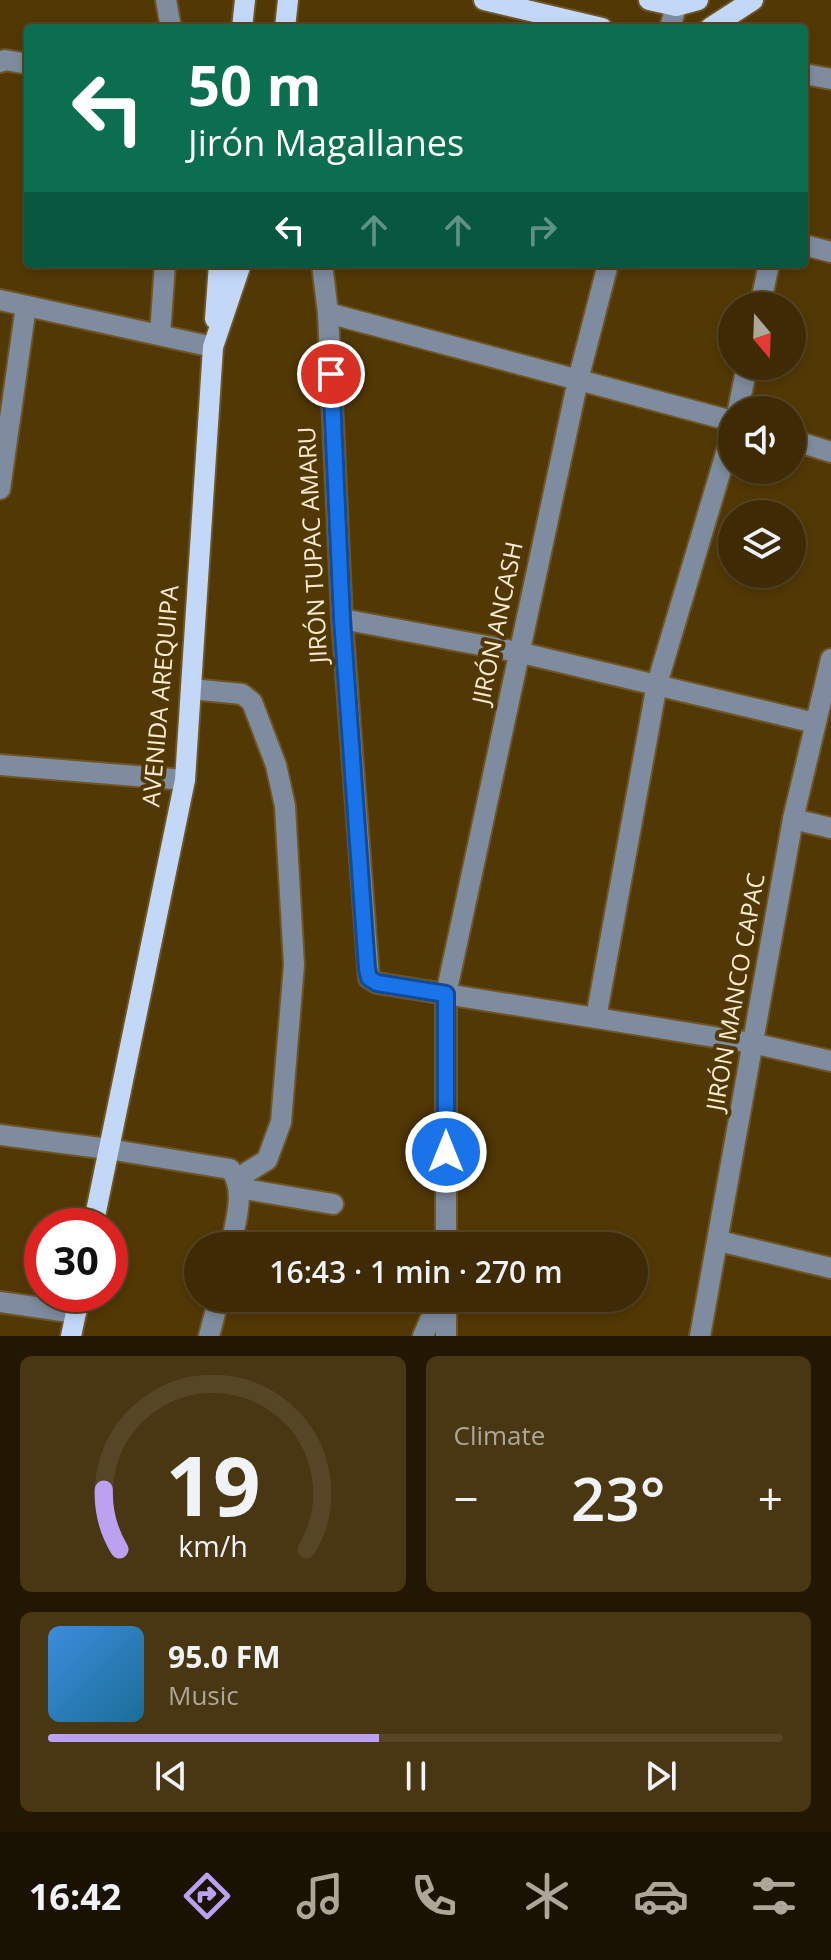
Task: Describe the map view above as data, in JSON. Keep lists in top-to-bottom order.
{
  "streets": {
    "main road": ["AVENIDA AREQUIPA"],
    "street": ["JIRÓN TUPAC AMARU", "JIRÓN ANCASH", "JIRÓN MANCO CAPAC"]
  },
  "crossings": [
    ["JIRÓN TUPAC AMARU", "JIRÓN ANCASH"]
  ],
  "north": "bottom",
  "page": {
    "turn": ["50 m", "Jirón Magallanes"],
    "limit": "30",
    "trip": "16:43 · 1 min · 270 m",
    "tile": "Climate",
    "heat": ["−", "23°", "+"],
    "song": ["95.0 FM", "Music"],
    "tabs": "16:42",
    "gauge": ["19", "km/h"]
  }
}
